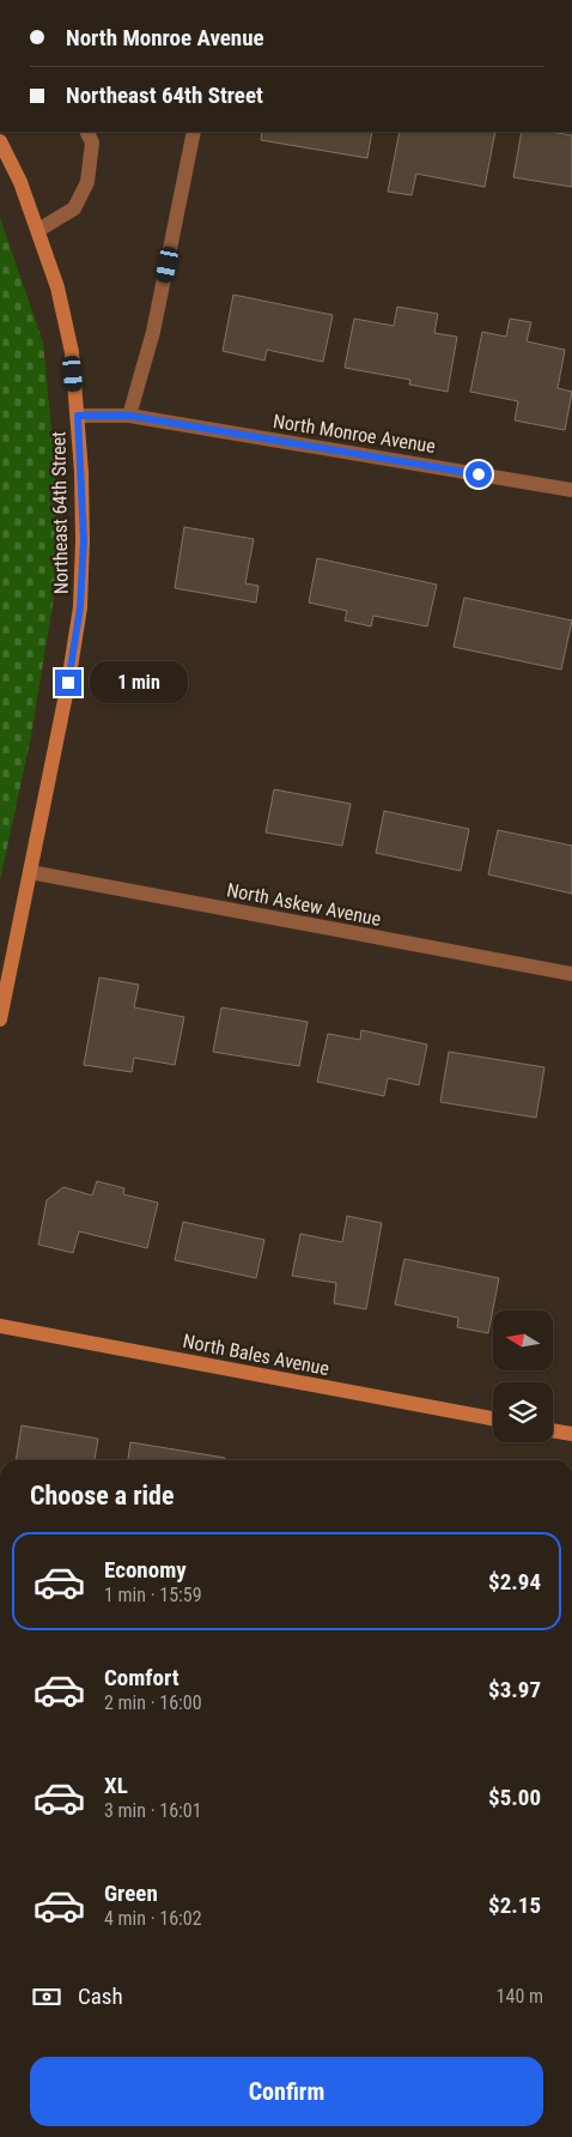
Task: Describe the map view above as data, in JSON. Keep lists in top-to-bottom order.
{
  "streets": {
    "street": [
      "North Monroe Avenue",
      "Northeast 64th Street",
      "North Askew Avenue",
      "North Bales Avenue"
    ]
  },
  "crossings": [
    ["North Monroe Avenue", "Northeast 64th Street"],
    ["Northeast 64th Street", "North Askew Avenue"]
  ],
  "north": "left",
  "page": {
    "banner": ["North Monroe Avenue", "Northeast 64th Street"],
    "bubble": "1 min",
    "heading": "Choose a ride",
    "list": [
      {
        "name": "Economy",
        "note": "1 min · 15:59",
        "value": "$2.94"
      },
      {
        "name": "Comfort",
        "note": "2 min · 16:00",
        "value": "$3.97"
      },
      {
        "name": "XL",
        "note": "3 min · 16:01",
        "value": "$5.00"
      },
      {
        "name": "Green",
        "note": "4 min · 16:02",
        "value": "$2.15"
      }
    ],
    "pay": ["Cash", "140 m"],
    "buttons": "Confirm"
  }
}
